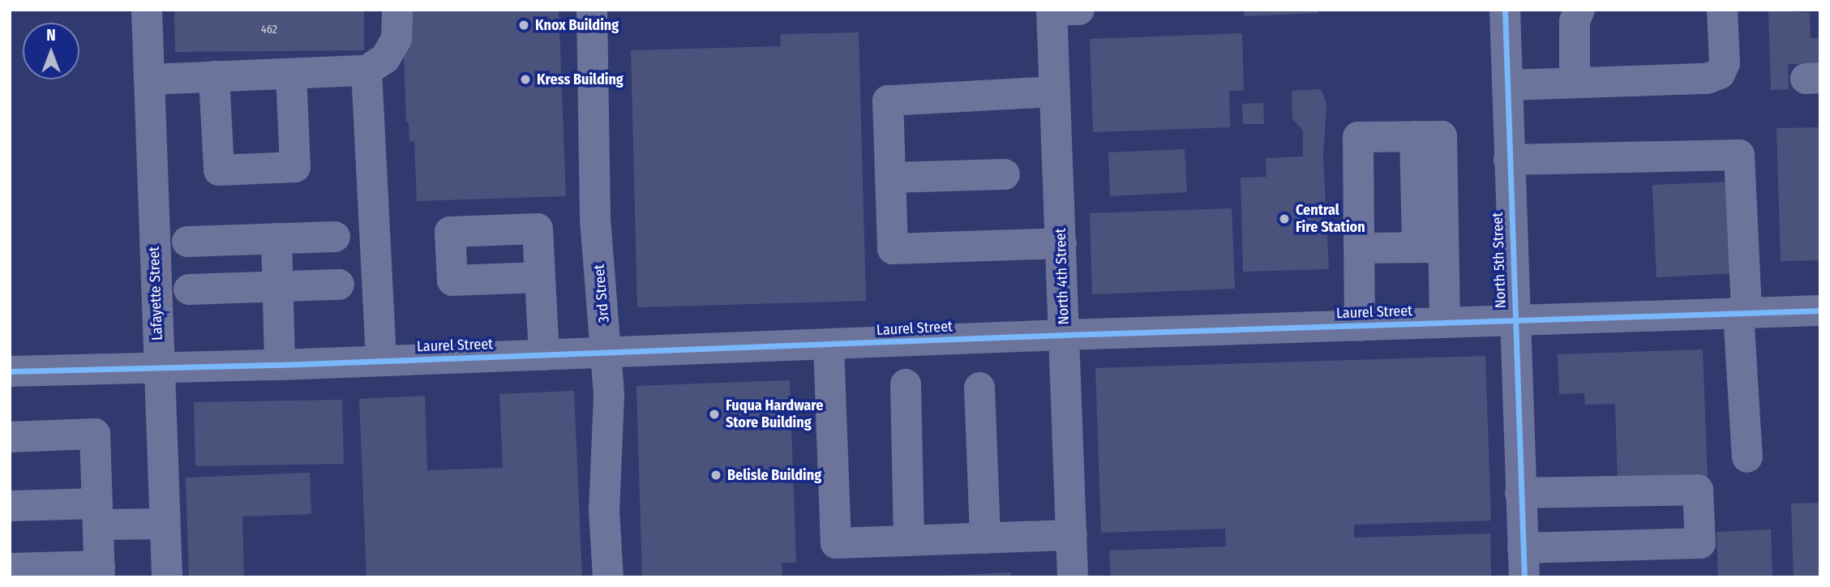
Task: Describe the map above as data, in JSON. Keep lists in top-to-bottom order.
{
  "streets": {
    "street": [
      "North 5th Street",
      "North 4th Street",
      "Lafayette Street",
      "3rd Street",
      "Laurel Street"
    ]
  },
  "crossings": [
    ["North 5th Street", "Laurel Street"],
    ["North 4th Street", "Laurel Street"],
    ["Lafayette Street", "Laurel Street"],
    ["3rd Street", "Laurel Street"]
  ],
  "places": [
    "Knox Building",
    "Kress Building",
    "Central Fire Station",
    "Fuqua Hardware Store Building",
    "Belisle Building"
  ],
  "house_numbers": ["462"],
  "north": "top"
}
